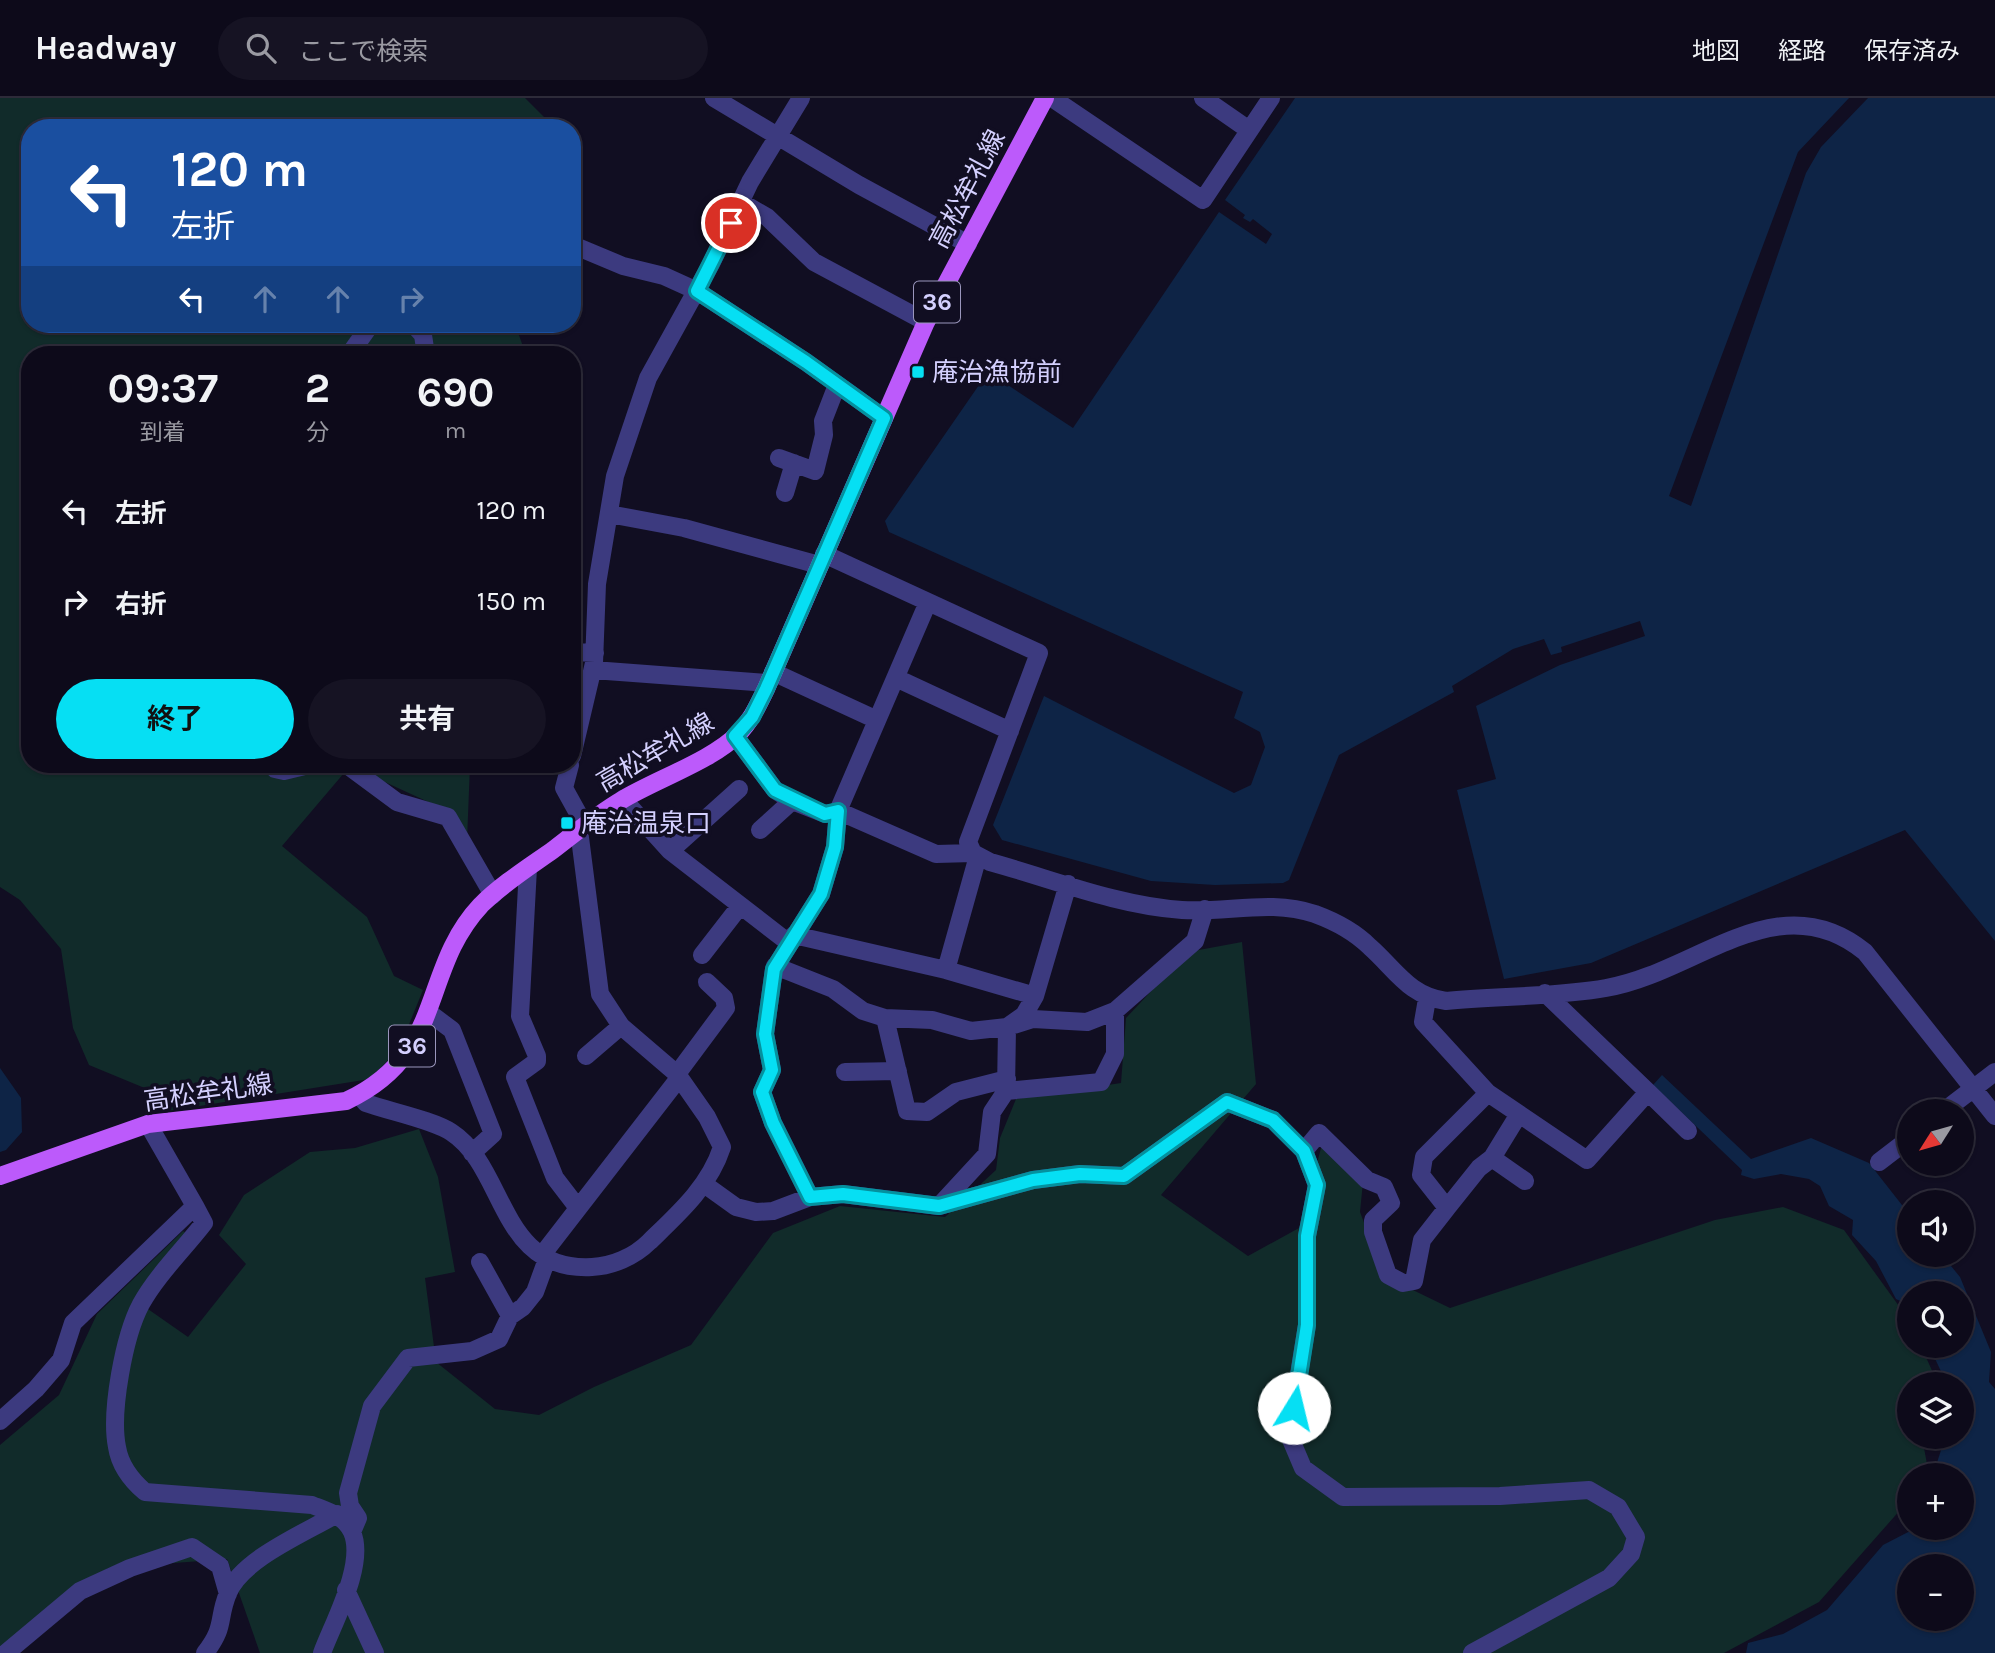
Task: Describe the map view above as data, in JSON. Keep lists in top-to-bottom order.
{
  "streets": {
    "main road": ["高松牟礼線", "36"]
  },
  "places": {
    "transit": ["庵治漁協前", "庵治温泉口"]
  },
  "north": "bottom left",
  "page": {
    "header": "Headway",
    "search": "ここで検索",
    "nav": ["地図", "経路", "保存済み"],
    "turn": ["120 m", "左折"],
    "eta": [
      "09:37",
      "到着",
      "2",
      "分",
      "690",
      "m"
    ],
    "list": [
      {
        "name": "左折",
        "value": "120 m"
      },
      {
        "name": "右折",
        "value": "150 m"
      }
    ],
    "buttons": ["終了", "共有"],
    "map_buttons": ["+", "−"]
  }
}
